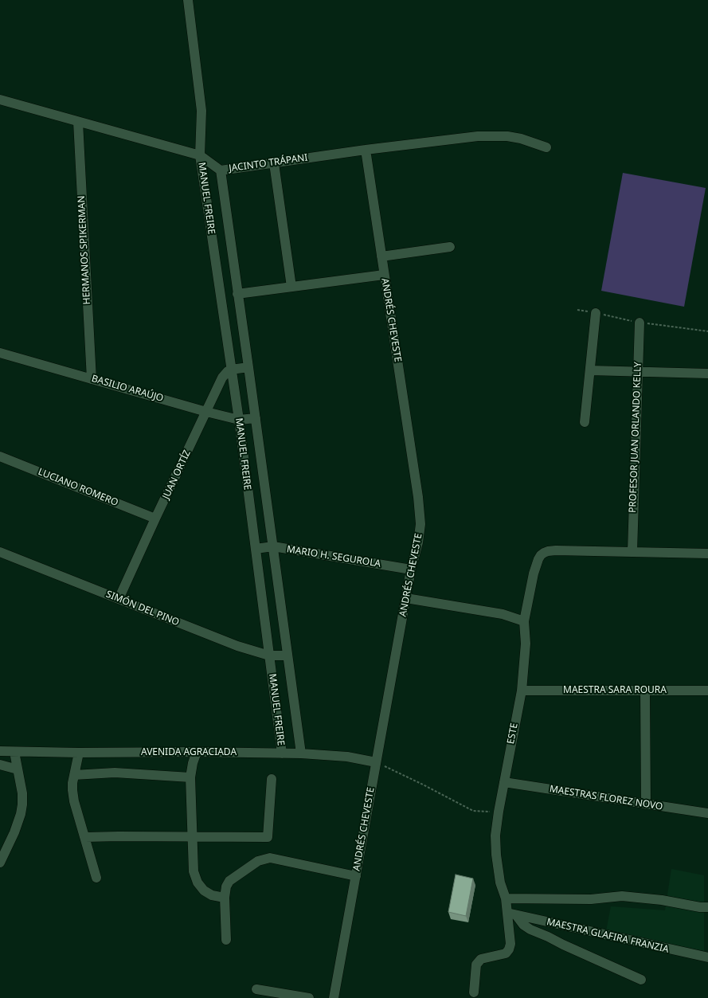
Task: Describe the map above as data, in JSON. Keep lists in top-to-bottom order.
{
  "streets": {
    "street": [
      "JACINTO TRÁPANI",
      "MANUEL FREIRE",
      "HERMANOS SPIKERMAN",
      "ANDRÉS CHEVESTE",
      "BASILIO ARAÚJO",
      "PROFESOR JUAN ORLANDO KELLY",
      "JUAN ORTÍZ",
      "LUCIANO ROMERO",
      "MARIO H. SEGUROLA",
      "SIMÓN DEL PINO",
      "MAESTRA SARA ROURA",
      "ESTE",
      "AVENIDA AGRACIADA",
      "MAESTRAS FLOREZ NOVO",
      "MAESTRA GLAFIRA FRANZIA"
    ]
  },
  "crossings": [
    ["JACINTO TRÁPANI", "MANUEL FREIRE"],
    ["JACINTO TRÁPANI", "HERMANOS SPIKERMAN"],
    ["JACINTO TRÁPANI", "ANDRÉS CHEVESTE"],
    ["MANUEL FREIRE", "BASILIO ARAÚJO"],
    ["MANUEL FREIRE", "JUAN ORTÍZ"],
    ["MANUEL FREIRE", "MARIO H. SEGUROLA"],
    ["MANUEL FREIRE", "SIMÓN DEL PINO"],
    ["MANUEL FREIRE", "AVENIDA AGRACIADA"],
    ["HERMANOS SPIKERMAN", "BASILIO ARAÚJO"],
    ["ANDRÉS CHEVESTE", "MARIO H. SEGUROLA"],
    ["ANDRÉS CHEVESTE", "AVENIDA AGRACIADA"],
    ["BASILIO ARAÚJO", "JUAN ORTÍZ"],
    ["PROFESOR JUAN ORLANDO KELLY", "ESTE"],
    ["JUAN ORTÍZ", "LUCIANO ROMERO"],
    ["JUAN ORTÍZ", "SIMÓN DEL PINO"],
    ["MAESTRA SARA ROURA", "ESTE"],
    ["ESTE", "MAESTRAS FLOREZ NOVO"],
    ["ESTE", "MAESTRA GLAFIRA FRANZIA"]
  ]
}
